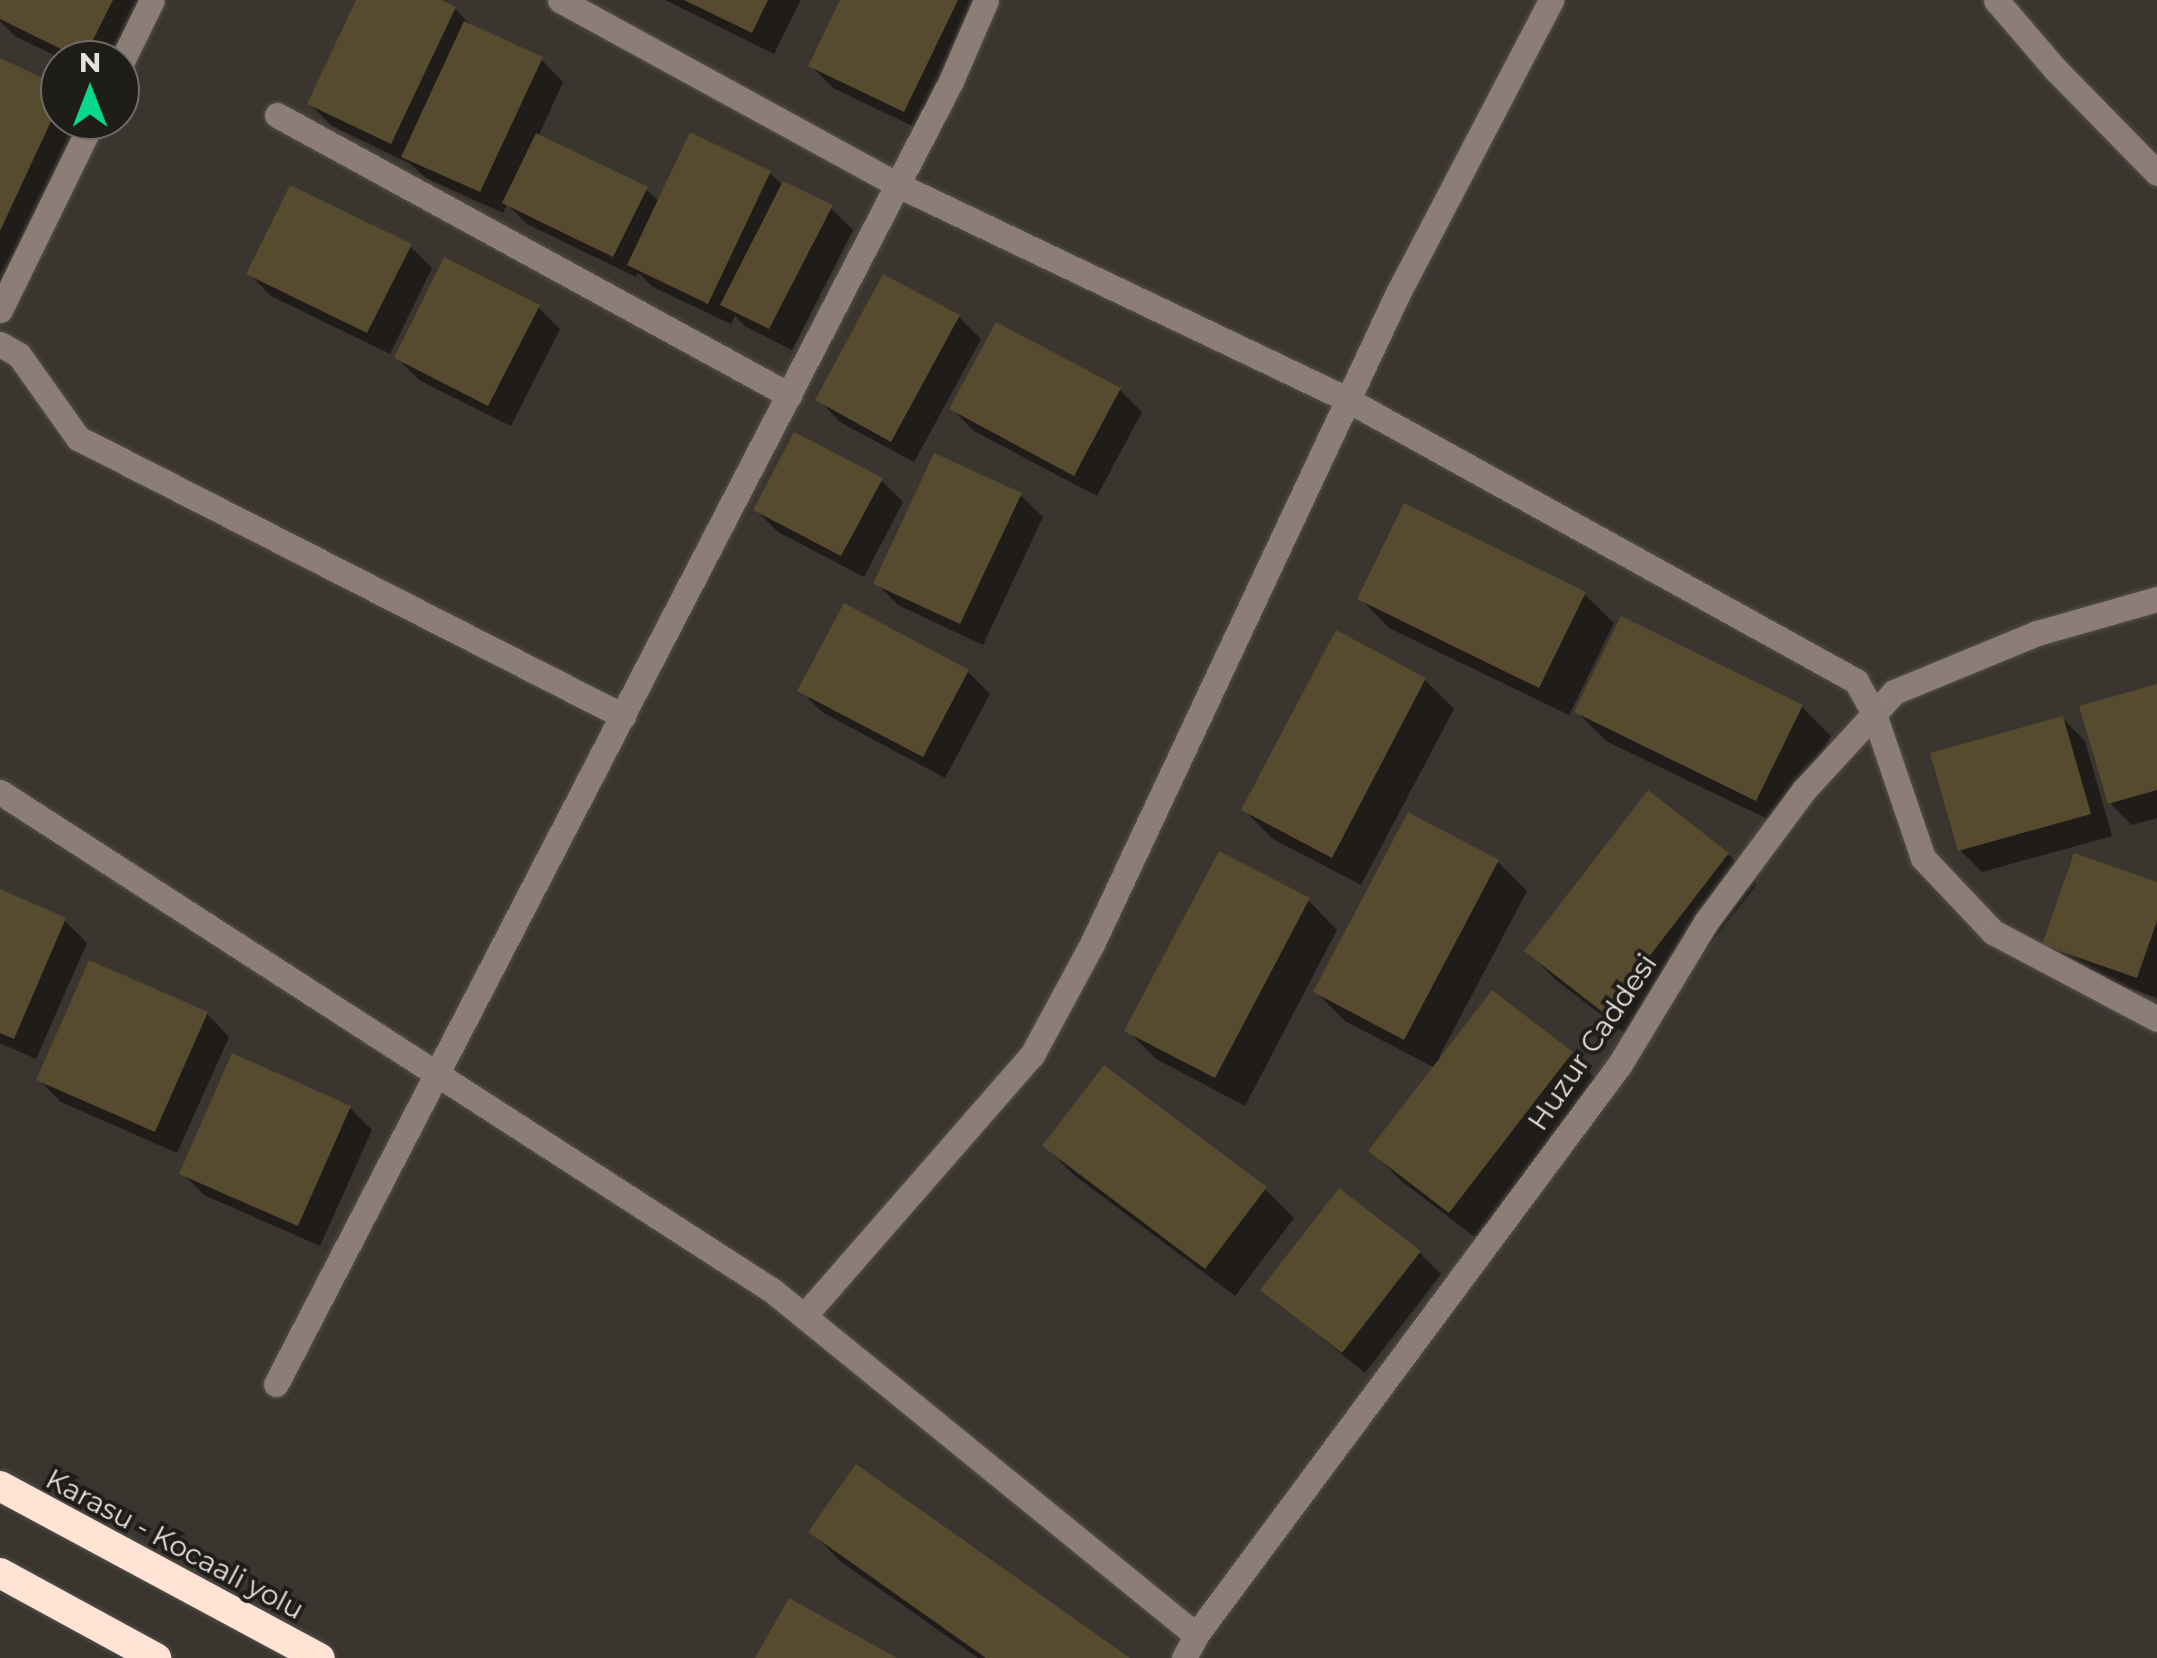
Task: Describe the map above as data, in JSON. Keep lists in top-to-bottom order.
{
  "streets": {
    "highway": ["Karasu - Kocaali yolu"],
    "street": ["Huzur Caddesi"]
  },
  "north": "top"
}
